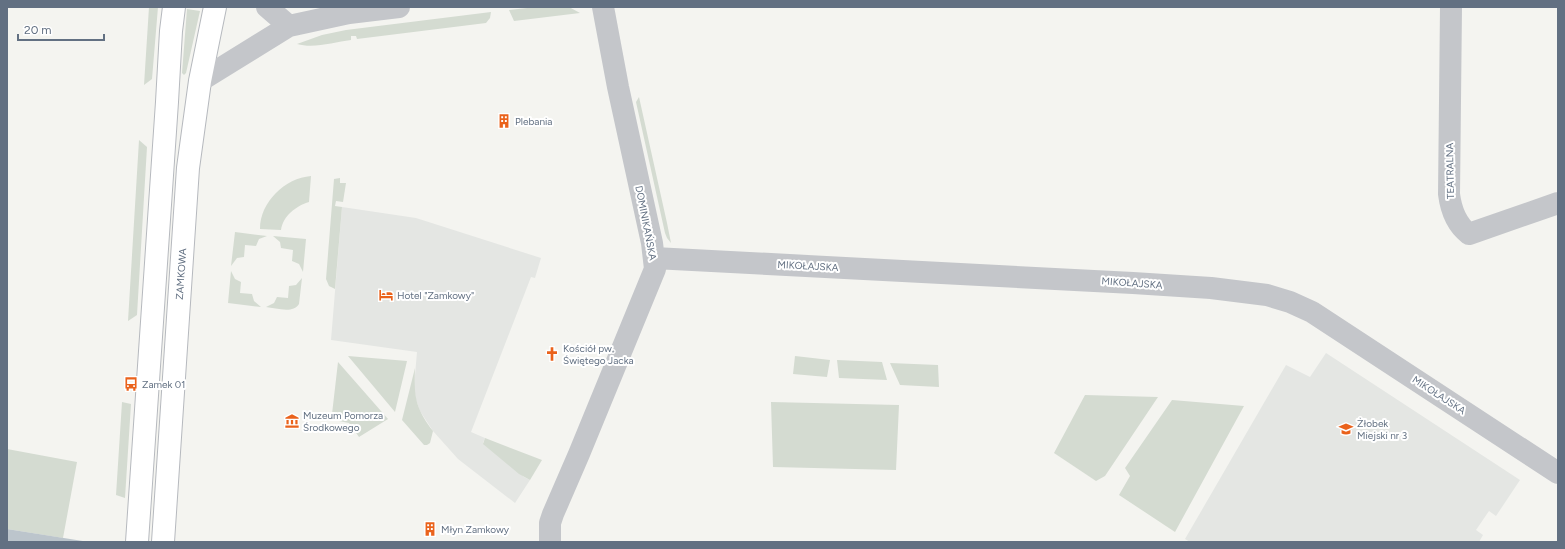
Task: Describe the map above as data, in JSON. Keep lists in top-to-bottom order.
{
  "streets": {
    "main road": ["ZAMKOWA"],
    "street": ["TEATRALNA", "DOMINIKAŃSKA", "MIKOŁAJSKA"]
  },
  "crossings": [
    ["DOMINIKAŃSKA", "MIKOŁAJSKA"]
  ],
  "places": {
    "building": ["Plebania", "Młyn Zamkowy"],
    "hotel": ["Hotel \"Zamkowy\""],
    "church": ["Kościół pw. Świętego Jacka"],
    "bus stop": ["Zamek 01"],
    "museum": ["Muzeum Pomorza Środkowego"],
    "school or university": ["Żłobek Miejski nr 3"]
  },
  "scale_bar": "20 m"
}
